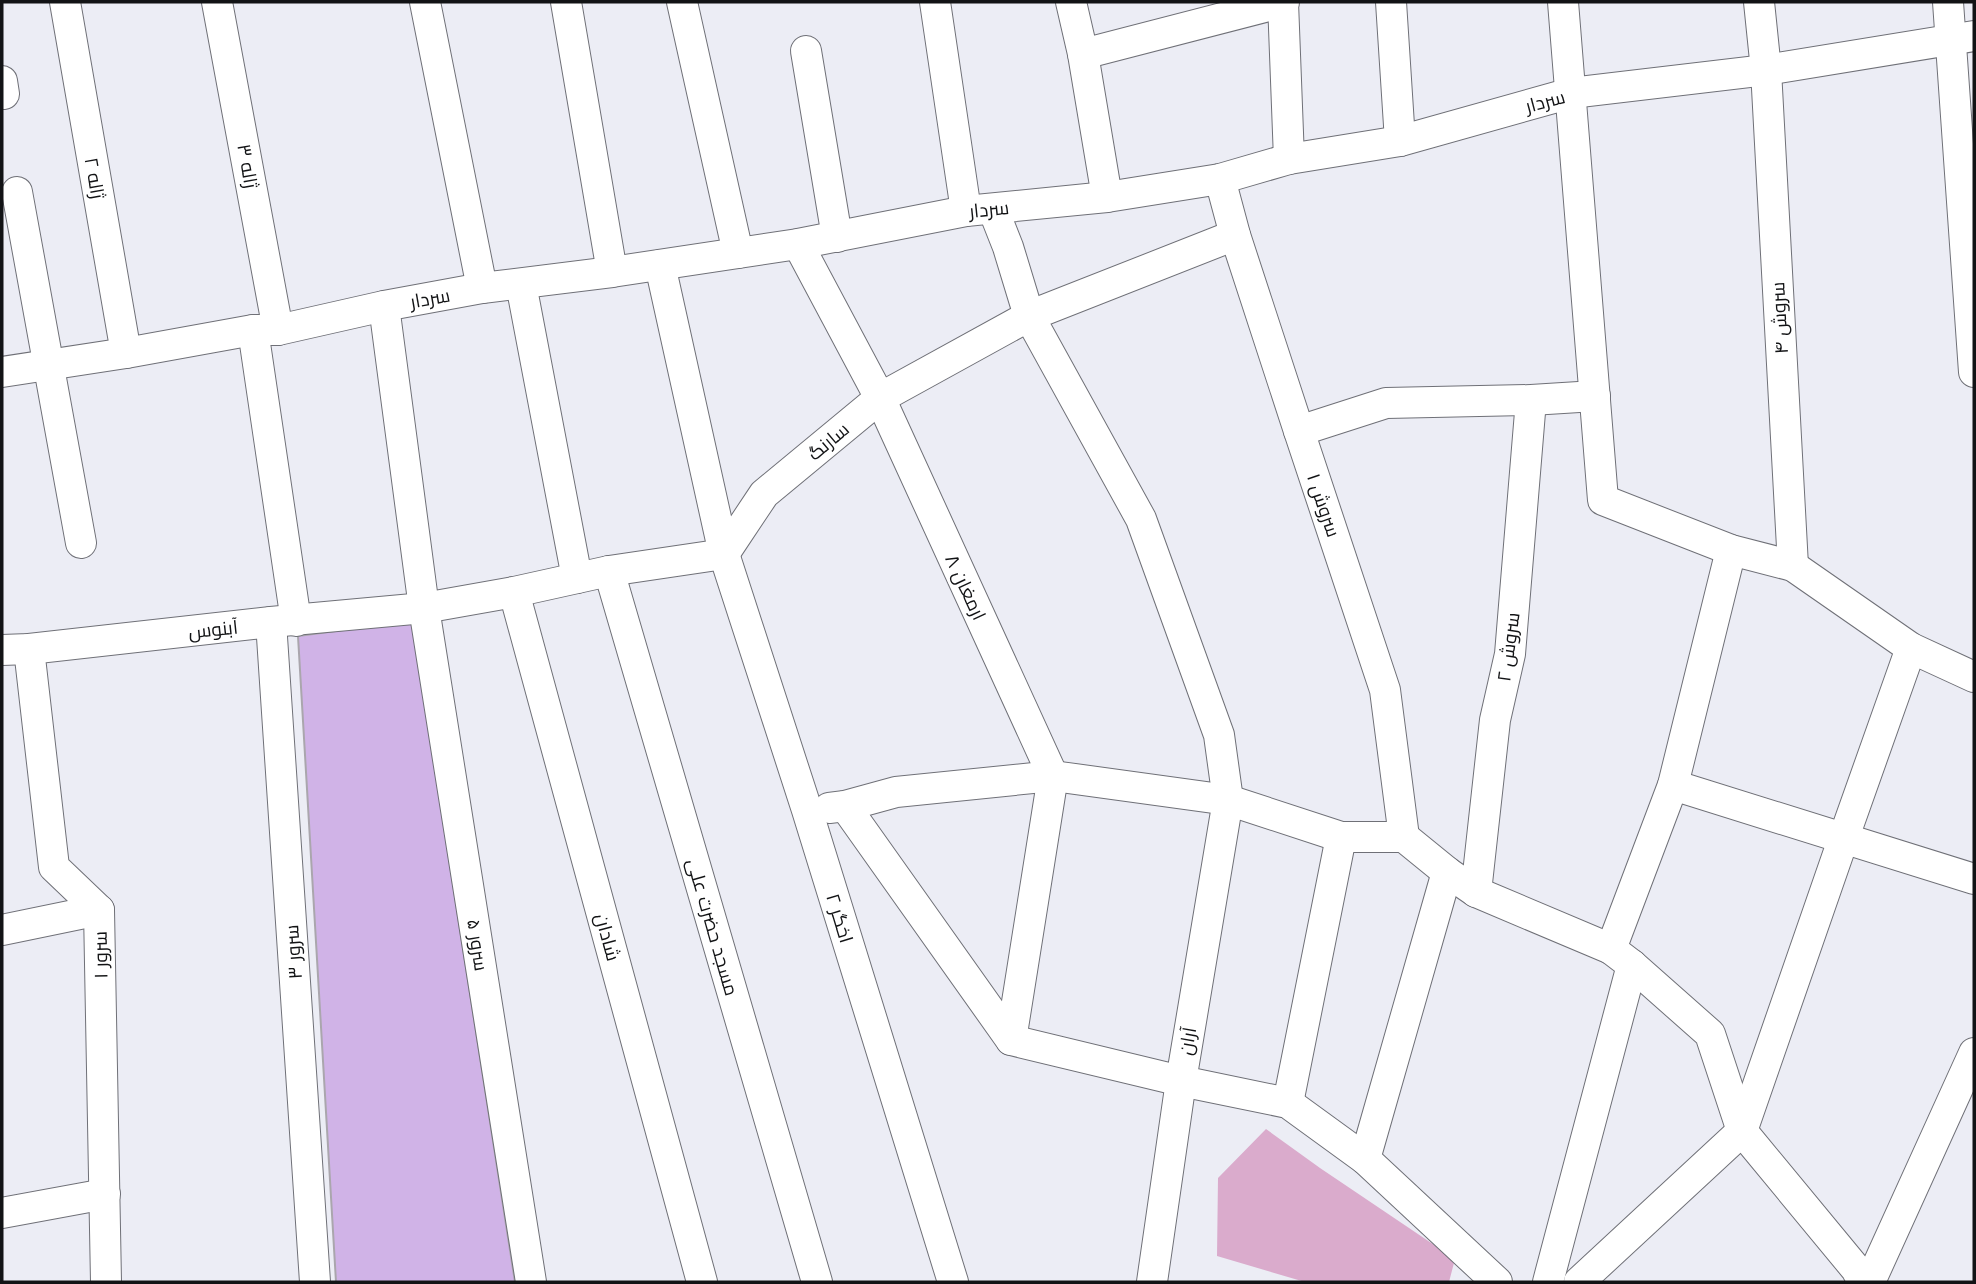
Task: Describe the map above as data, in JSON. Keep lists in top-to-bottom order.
{
  "streets": {
    "street": [
      "سردار",
      "ژاله ۳",
      "ژاله ۲",
      "سروش ۴",
      "سارنگ",
      "سروش ۱",
      "ارمغان ۸",
      "آبنوس",
      "سروش ۲",
      "اخگر ۲",
      "مسجد حضرت علی",
      "شادان",
      "سرور ۵",
      "سرور ۳",
      "سرور ۱",
      "آران"
    ]
  },
  "crossings": [
    ["سردار", "ژاله ۳"],
    ["سردار", "ژاله ۲"],
    ["سردار", "سروش ۴"],
    ["سردار", "سروش ۱"],
    ["سردار", "ارمغان ۸"],
    ["سردار", "اخگر ۲"],
    ["سردار", "سرور ۵"],
    ["سردار", "آران"],
    ["ژاله ۳", "آبنوس"],
    ["ژاله ۳", "سرور ۳"],
    ["سارنگ", "سروش ۱"],
    ["سارنگ", "ارمغان ۸"],
    ["سارنگ", "اخگر ۲"],
    ["سارنگ", "آران"],
    ["آبنوس", "سرور ۵"],
    ["آبنوس", "سرور ۳"],
    ["آبنوس", "سرور ۱"]
  ]
}
